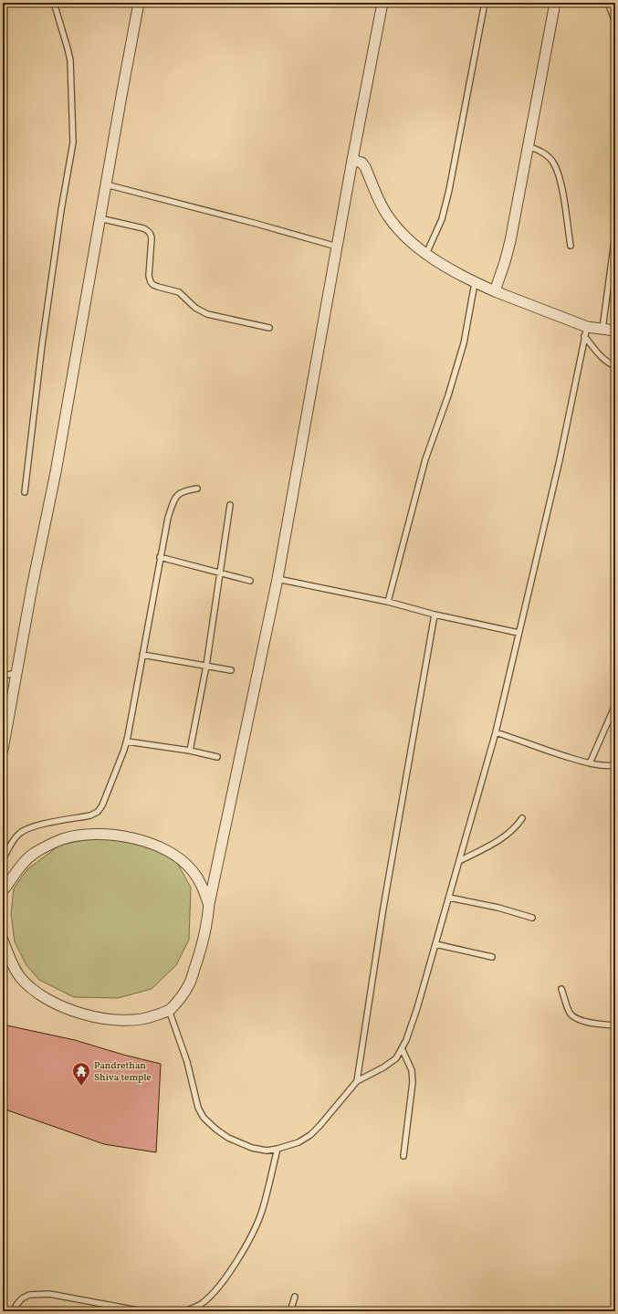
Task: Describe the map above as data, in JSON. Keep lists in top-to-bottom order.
{
  "places": {
    "temple": ["Pandrethan Shiva temple"]
  }
}
